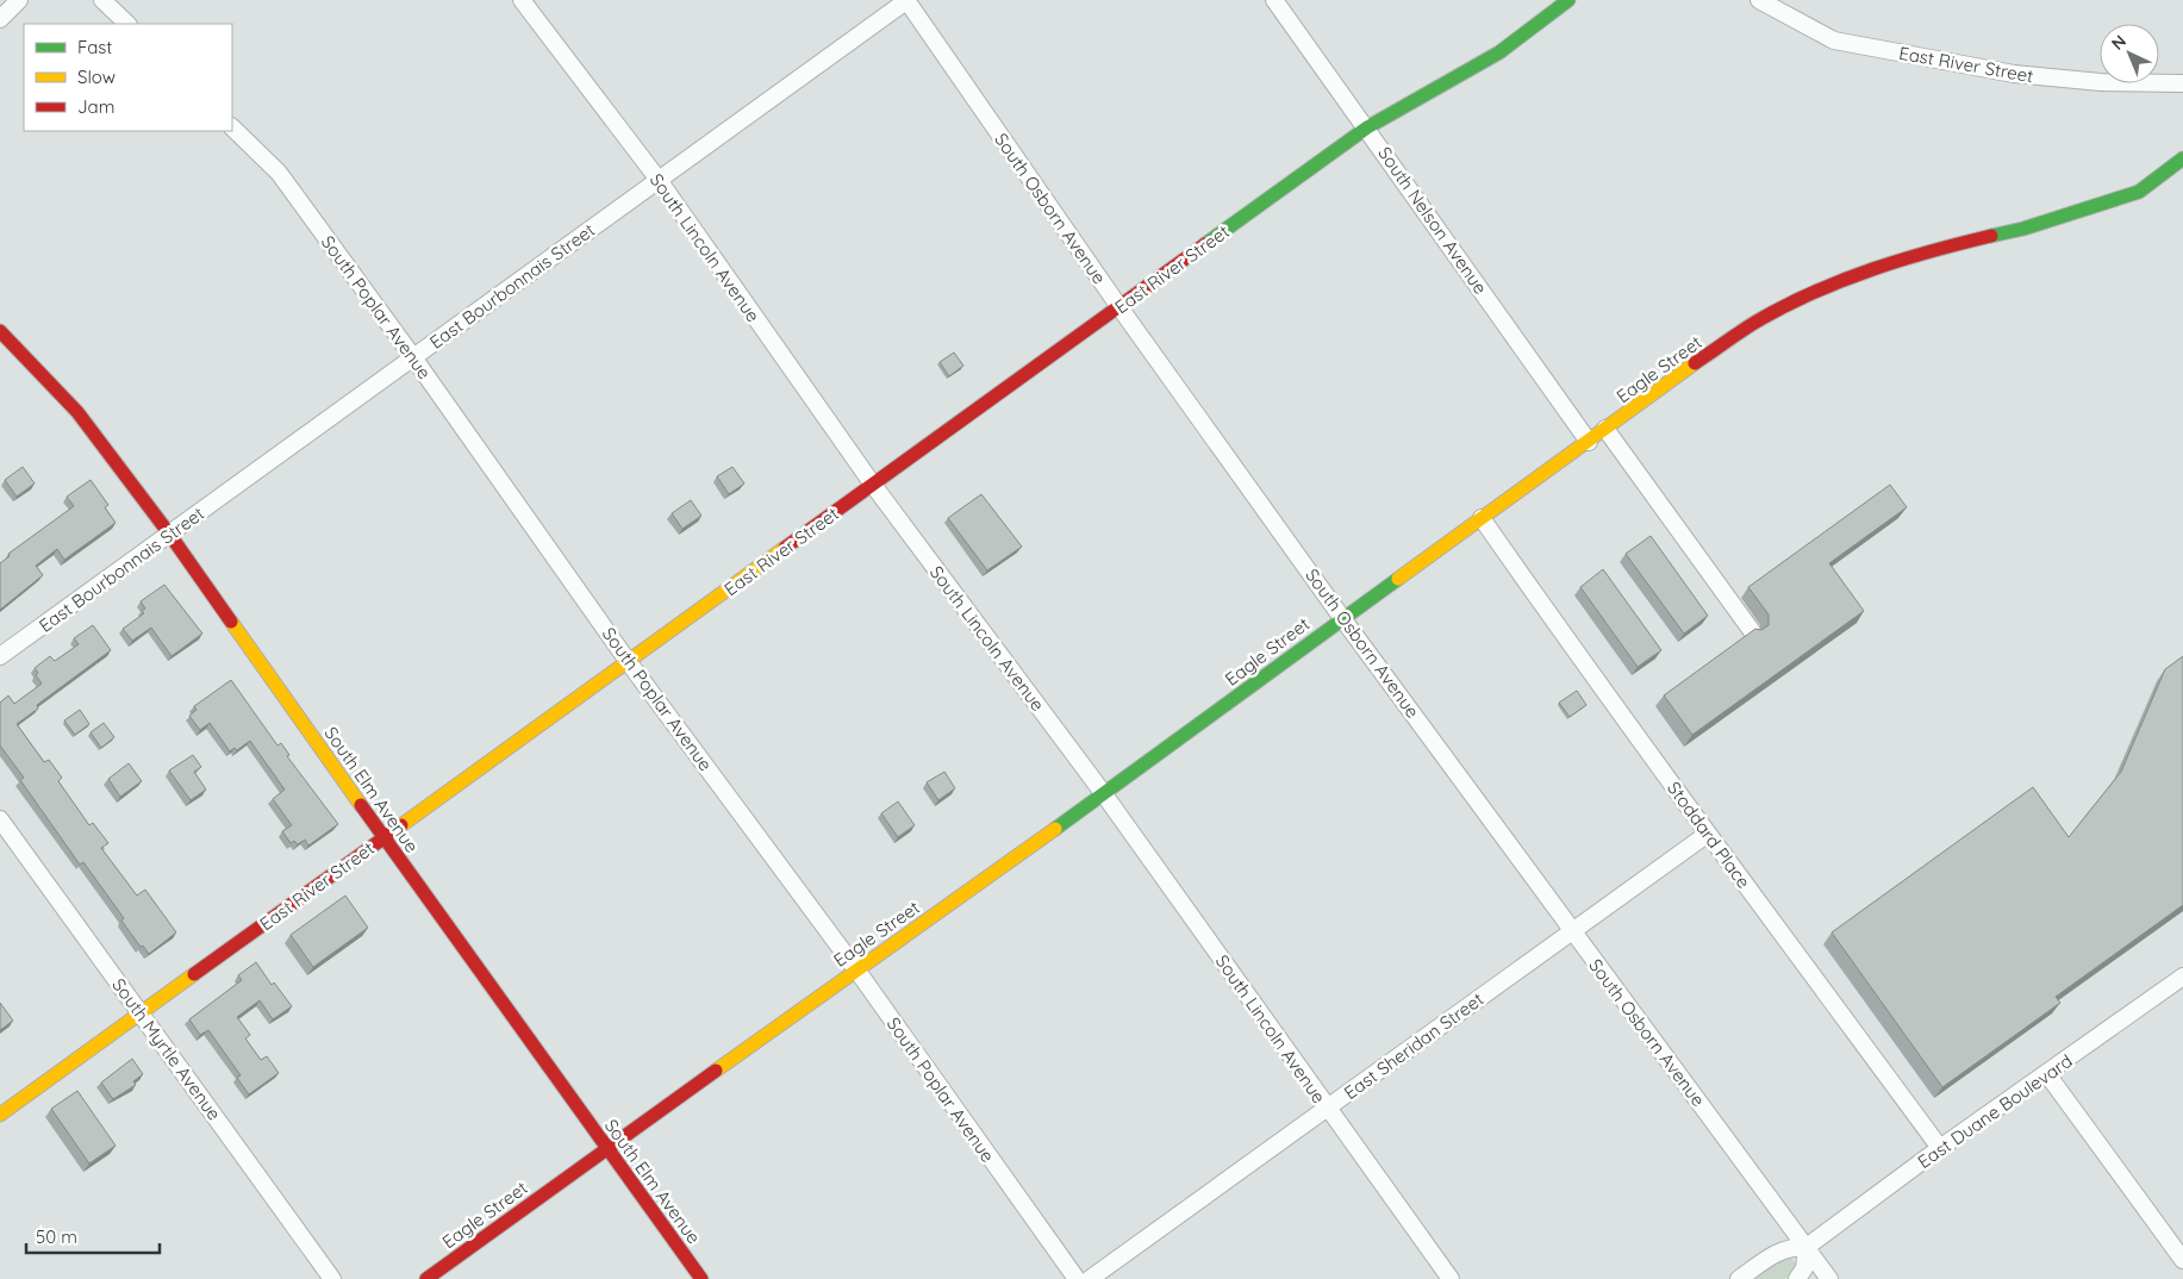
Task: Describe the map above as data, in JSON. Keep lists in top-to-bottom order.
{
  "streets": {
    "street": [
      "East River Street",
      "South Osborn Avenue",
      "South Nelson Avenue",
      "South Lincoln Avenue",
      "East Bourbonnais Street",
      "South Poplar Avenue",
      "Eagle Street",
      "South Elm Avenue",
      "Stoddard Place",
      "East Sheridan Street",
      "South Myrtle Avenue",
      "East Duane Boulevard"
    ]
  },
  "crossings": [
    ["East River Street", "South Osborn Avenue"],
    ["East River Street", "South Nelson Avenue"],
    ["East River Street", "South Lincoln Avenue"],
    ["East River Street", "South Poplar Avenue"],
    ["East River Street", "South Elm Avenue"],
    ["East River Street", "South Myrtle Avenue"],
    ["South Osborn Avenue", "East Bourbonnais Street"],
    ["South Osborn Avenue", "Eagle Street"],
    ["South Osborn Avenue", "East Sheridan Street"],
    ["South Osborn Avenue", "East Duane Boulevard"],
    ["South Nelson Avenue", "Eagle Street"],
    ["South Lincoln Avenue", "East Bourbonnais Street"],
    ["South Lincoln Avenue", "Eagle Street"],
    ["South Lincoln Avenue", "East Sheridan Street"],
    ["East Bourbonnais Street", "South Poplar Avenue"],
    ["East Bourbonnais Street", "South Elm Avenue"],
    ["South Poplar Avenue", "Eagle Street"],
    ["Eagle Street", "South Elm Avenue"],
    ["Eagle Street", "Stoddard Place"],
    ["Stoddard Place", "East Sheridan Street"],
    ["Stoddard Place", "East Duane Boulevard"]
  ],
  "legend": ["Fast", "Slow", "Jam"],
  "scale_bar": "50 m",
  "north": "top left"
}
